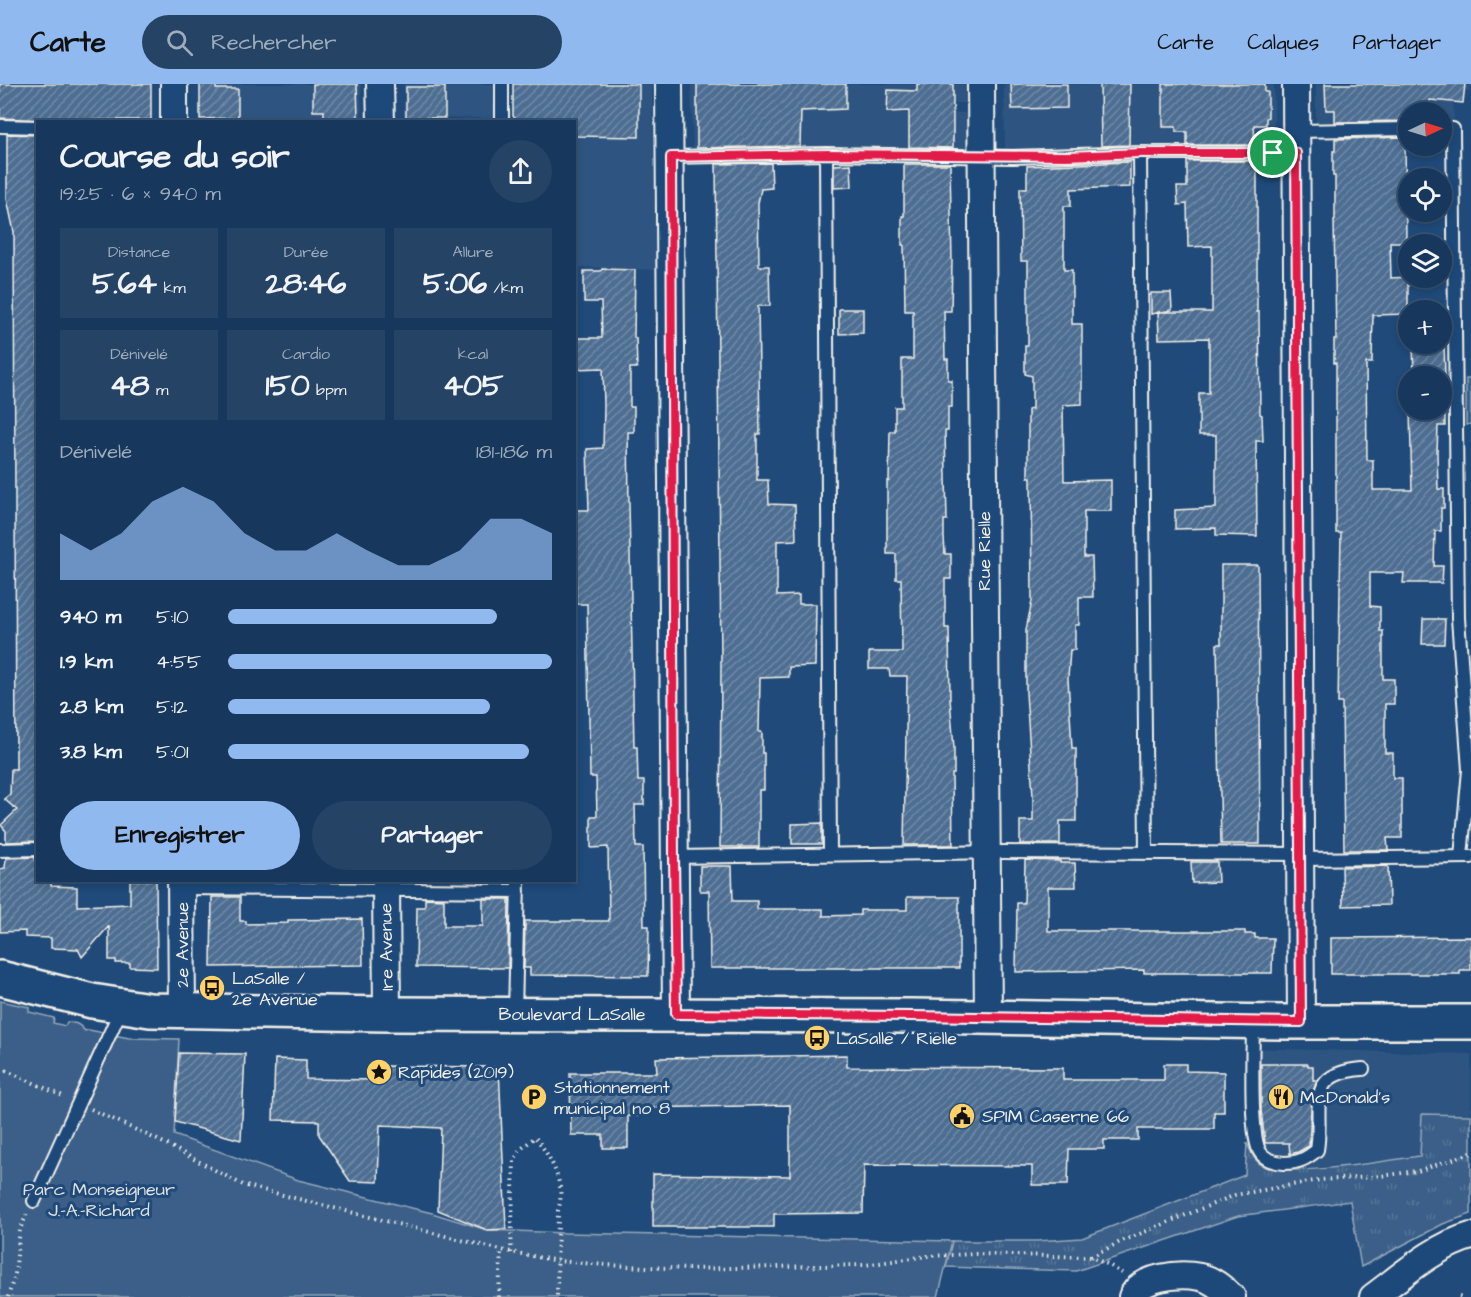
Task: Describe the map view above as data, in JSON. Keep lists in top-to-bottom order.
{
  "streets": {
    "main road": ["Boulevard LaSalle"],
    "street": ["Rue Rielle", "2e Avenue", "1re Avenue"]
  },
  "crossings": [
    ["Rue Rielle", "Boulevard LaSalle"],
    ["2e Avenue", "Boulevard LaSalle"],
    ["1re Avenue", "Boulevard LaSalle"]
  ],
  "parks": ["Parc Monseigneur J.-A.-Richard"],
  "places": {
    "bus stop": ["LaSalle / 2e Avenue", "LaSalle / Rielle"],
    "place": ["Rapides (2019)"],
    "parking": ["Stationnement municipal no 8"],
    "restaurant": ["McDonald's"],
    "public building": ["SPIM Caserne 66"]
  },
  "north": "right",
  "page": {
    "header": "Carte",
    "search": "Rechercher",
    "nav": ["Carte", "Calques", "Partager"],
    "map_buttons": ["+", "−"],
    "heading": ["Course du soir", "19:25 · 6 × 940 m"],
    "stats": [
      ["Distance", "5.64 km"],
      ["Durée", "28:46"],
      ["Allure", "5:06 /km"],
      ["Dénivelé", "48 m"],
      ["Cardio", "150 bpm"],
      ["kcal", "405"]
    ],
    "chart": ["Dénivelé", "181–186 m"],
    "list": [
      {
        "name": "940 m",
        "note": "5:10"
      },
      {
        "name": "1.9 km",
        "note": "4:55"
      },
      {
        "name": "2.8 km",
        "note": "5:12"
      },
      {
        "name": "3.8 km",
        "note": "5:01"
      }
    ],
    "buttons": ["Enregistrer", "Partager"]
  }
}
